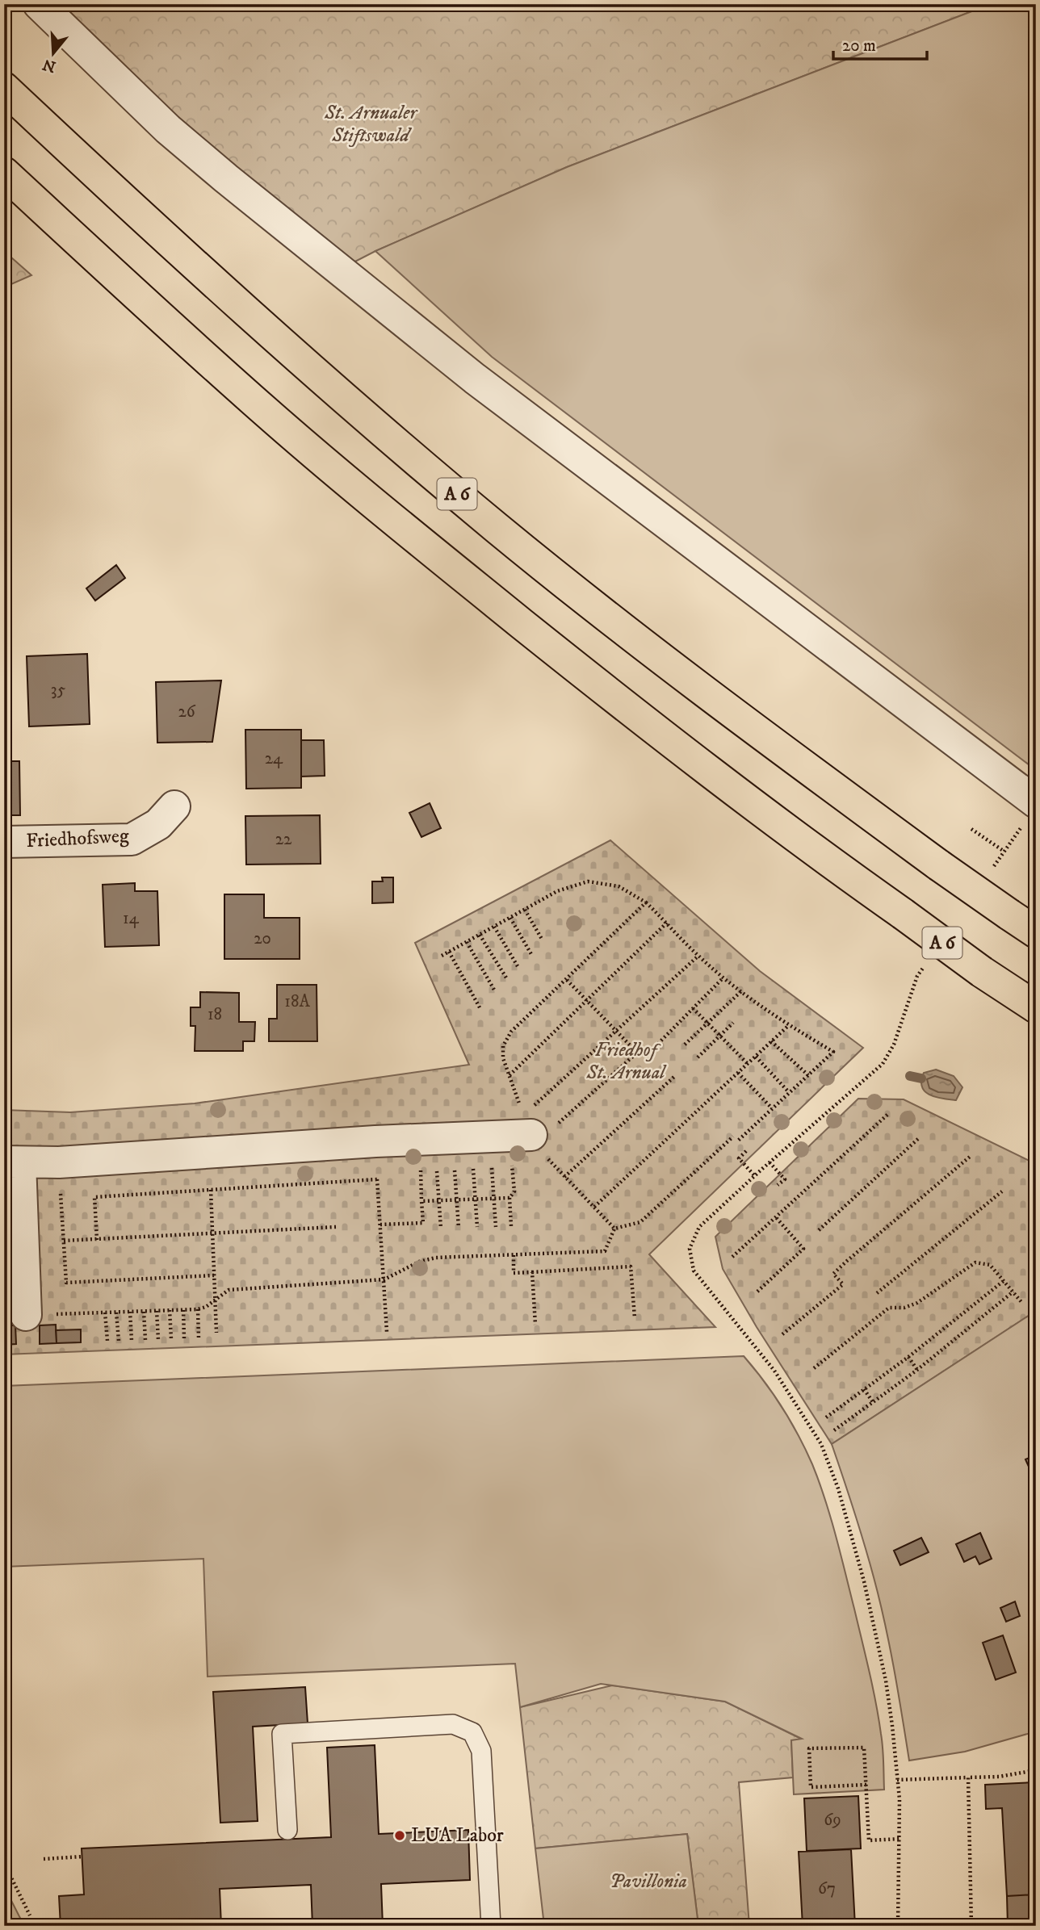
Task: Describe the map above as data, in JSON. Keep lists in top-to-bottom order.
{
  "streets": {
    "highway": ["A 6"],
    "street": ["Friedhofsweg"]
  },
  "parks": ["St. Arnualer Stiftswald", "Friedhof St. Arnual", "Pavillonia"],
  "places": ["LUA Labor"],
  "house_numbers": [
    "35",
    "26",
    "24",
    "22",
    "14",
    "20",
    "18A",
    "18",
    "69",
    "67"
  ],
  "scale_bar": "20 m",
  "north": "bottom"
}
